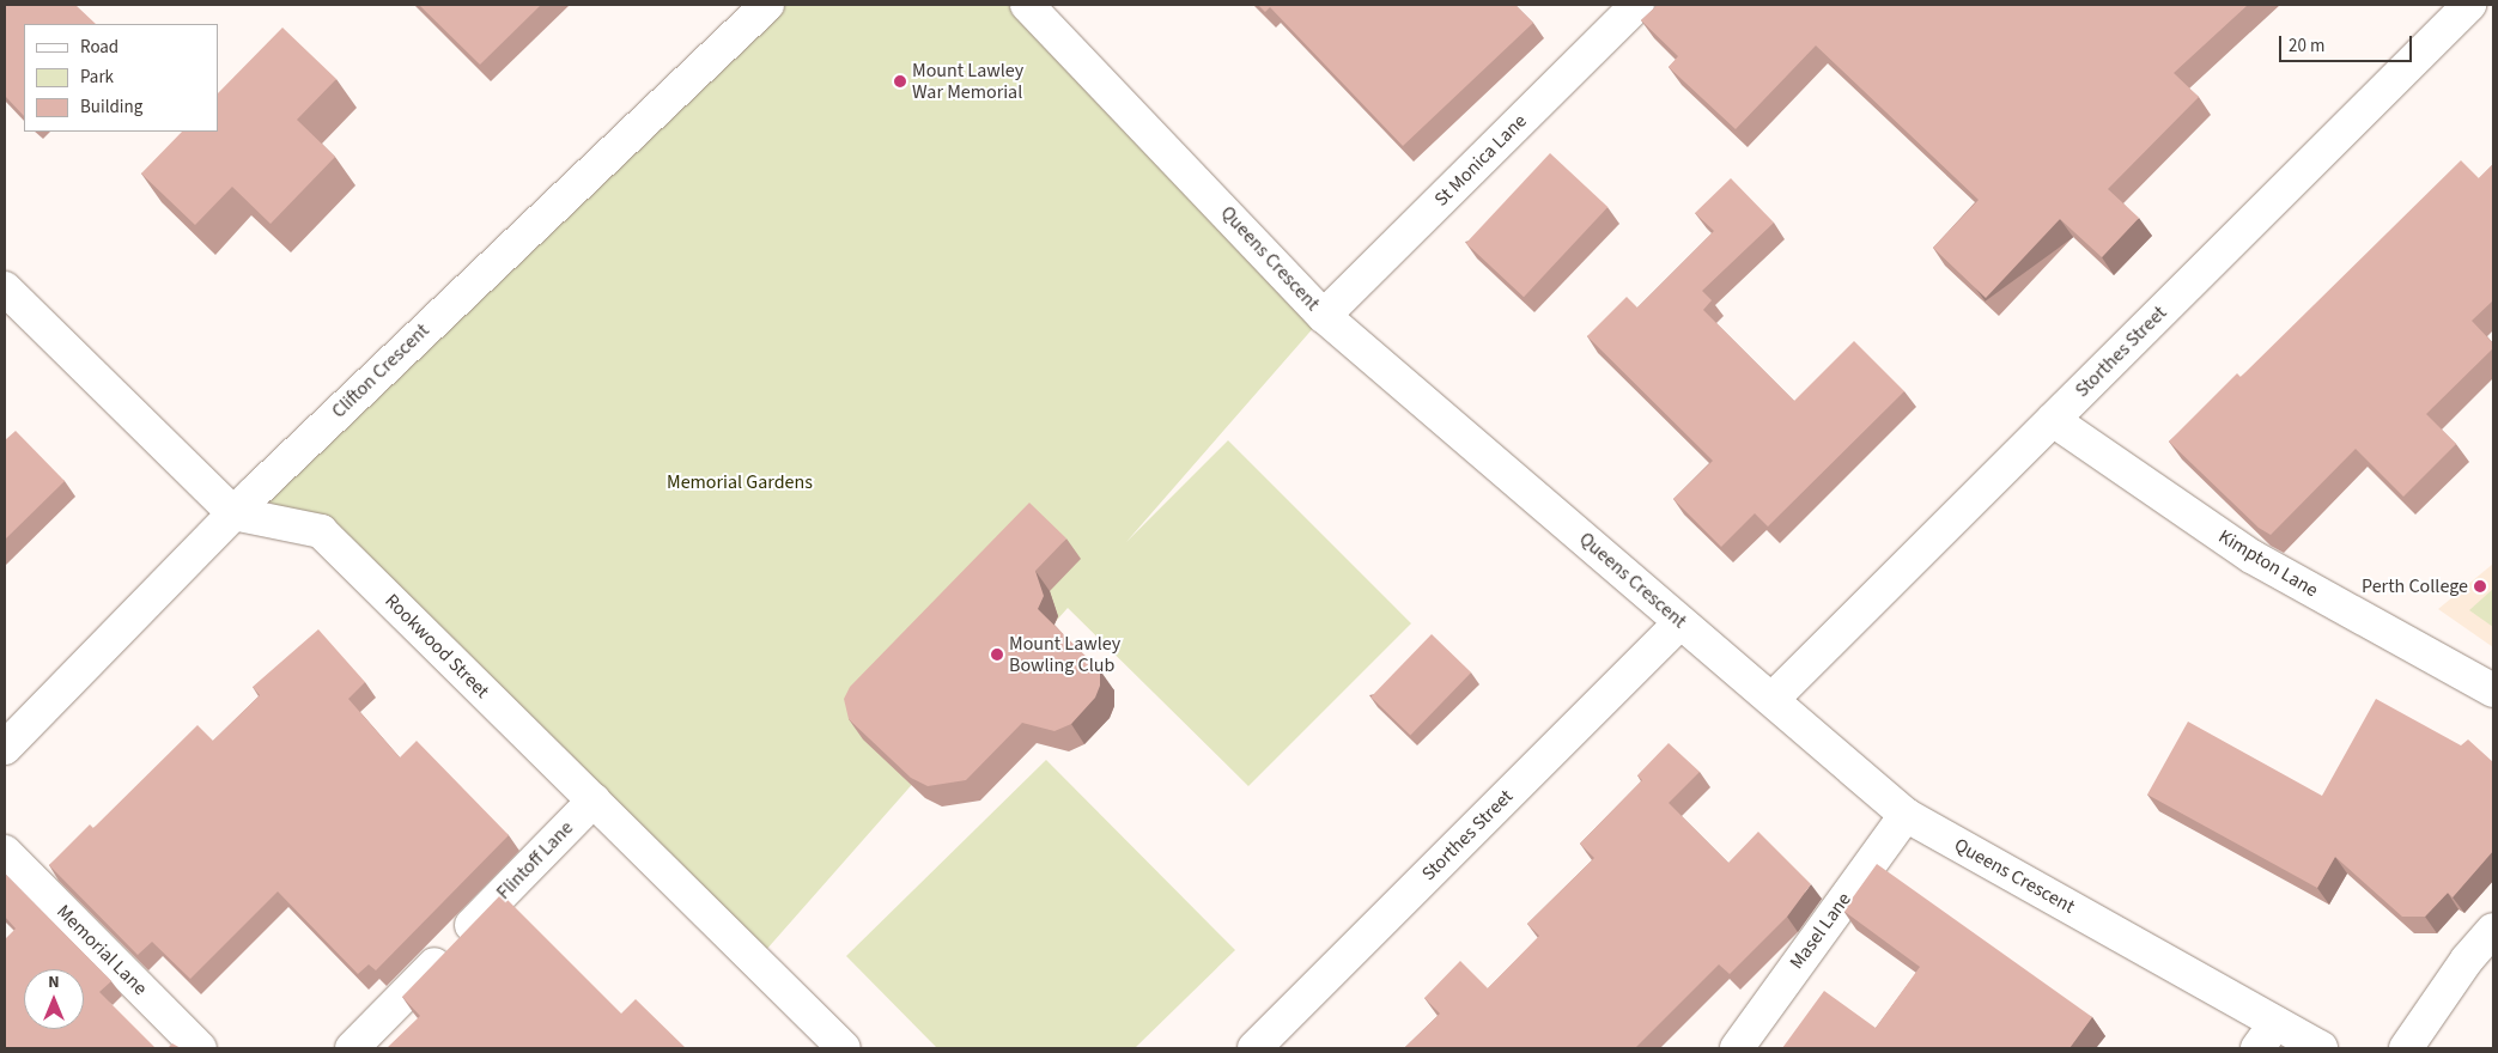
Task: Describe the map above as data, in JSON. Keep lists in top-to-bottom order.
{
  "streets": {
    "street": [
      "St Monica Lane",
      "Queens Crescent",
      "Storthes Street",
      "Clifton Crescent",
      "Kimpton Lane",
      "Rookwood Street",
      "Flintoff Lane",
      "Masel Lane",
      "Memorial Lane"
    ]
  },
  "crossings": [
    ["St Monica Lane", "Queens Crescent"],
    ["Queens Crescent", "Storthes Street"],
    ["Queens Crescent", "Masel Lane"],
    ["Storthes Street", "Kimpton Lane"],
    ["Clifton Crescent", "Rookwood Street"],
    ["Rookwood Street", "Flintoff Lane"]
  ],
  "parks": ["Memorial Gardens"],
  "places": ["Mount Lawley War Memorial", "Perth College", "Mount Lawley Bowling Club"],
  "legend": ["Road", "Park", "Building"],
  "scale_bar": "20 m",
  "north": "top"
}
